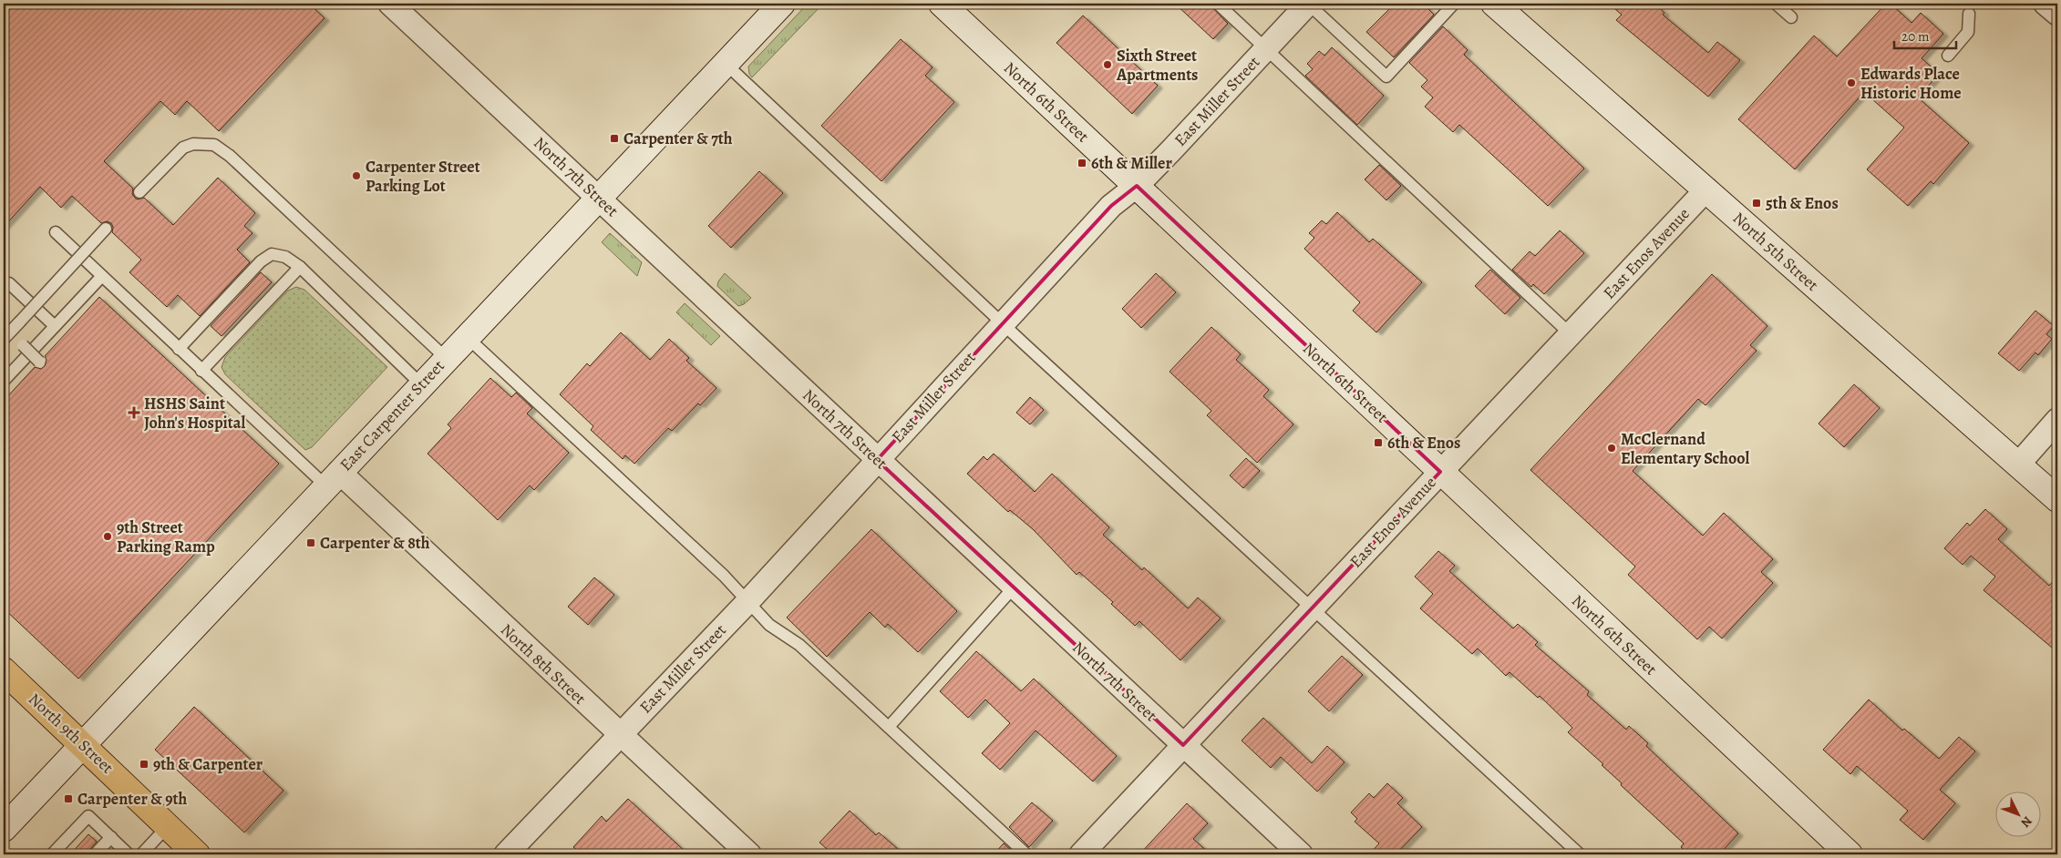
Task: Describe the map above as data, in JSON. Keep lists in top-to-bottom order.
{
  "streets": {
    "main road": [
      "North 6th Street",
      "North 5th Street",
      "East Carpenter Street",
      "North 9th Street"
    ],
    "street": [
      "East Miller Street",
      "North 7th Street",
      "East Enos Avenue",
      "North 8th Street"
    ]
  },
  "crossings": [
    ["East Miller Street", "North 6th Street"],
    ["East Miller Street", "North 7th Street"],
    ["East Miller Street", "North 8th Street"],
    ["North 6th Street", "East Enos Avenue"],
    ["North 7th Street", "East Enos Avenue"],
    ["North 7th Street", "East Carpenter Street"],
    ["North 5th Street", "East Enos Avenue"],
    ["East Carpenter Street", "North 8th Street"],
    ["East Carpenter Street", "North 9th Street"]
  ],
  "places": {
    "other": [
      "Sixth Street Apartments",
      "Edwards Place Historic Home",
      "Carpenter Street Parking Lot",
      "McClernand Elementary School",
      "9th Street Parking Ramp"
    ],
    "transit": [
      "Carpenter & 7th",
      "6th & Miller",
      "5th & Enos",
      "6th & Enos",
      "Carpenter & 8th",
      "9th & Carpenter",
      "Carpenter & 9th"
    ],
    "health": ["HSHS Saint John's Hospital"]
  },
  "scale_bar": "20 m",
  "north": "bottom right"
}
